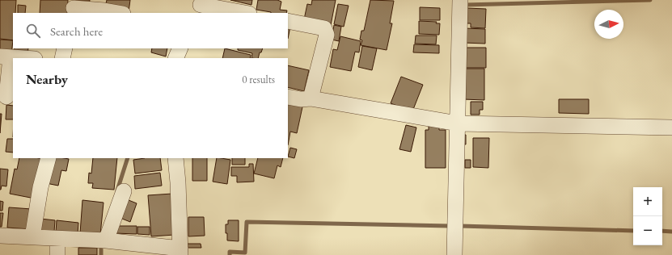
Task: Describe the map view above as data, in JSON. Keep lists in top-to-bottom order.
{
  "north": "right",
  "page": {
    "search": "Search here",
    "heading": ["Nearby", "0 results"],
    "map_buttons": ["+", "−"]
  }
}
